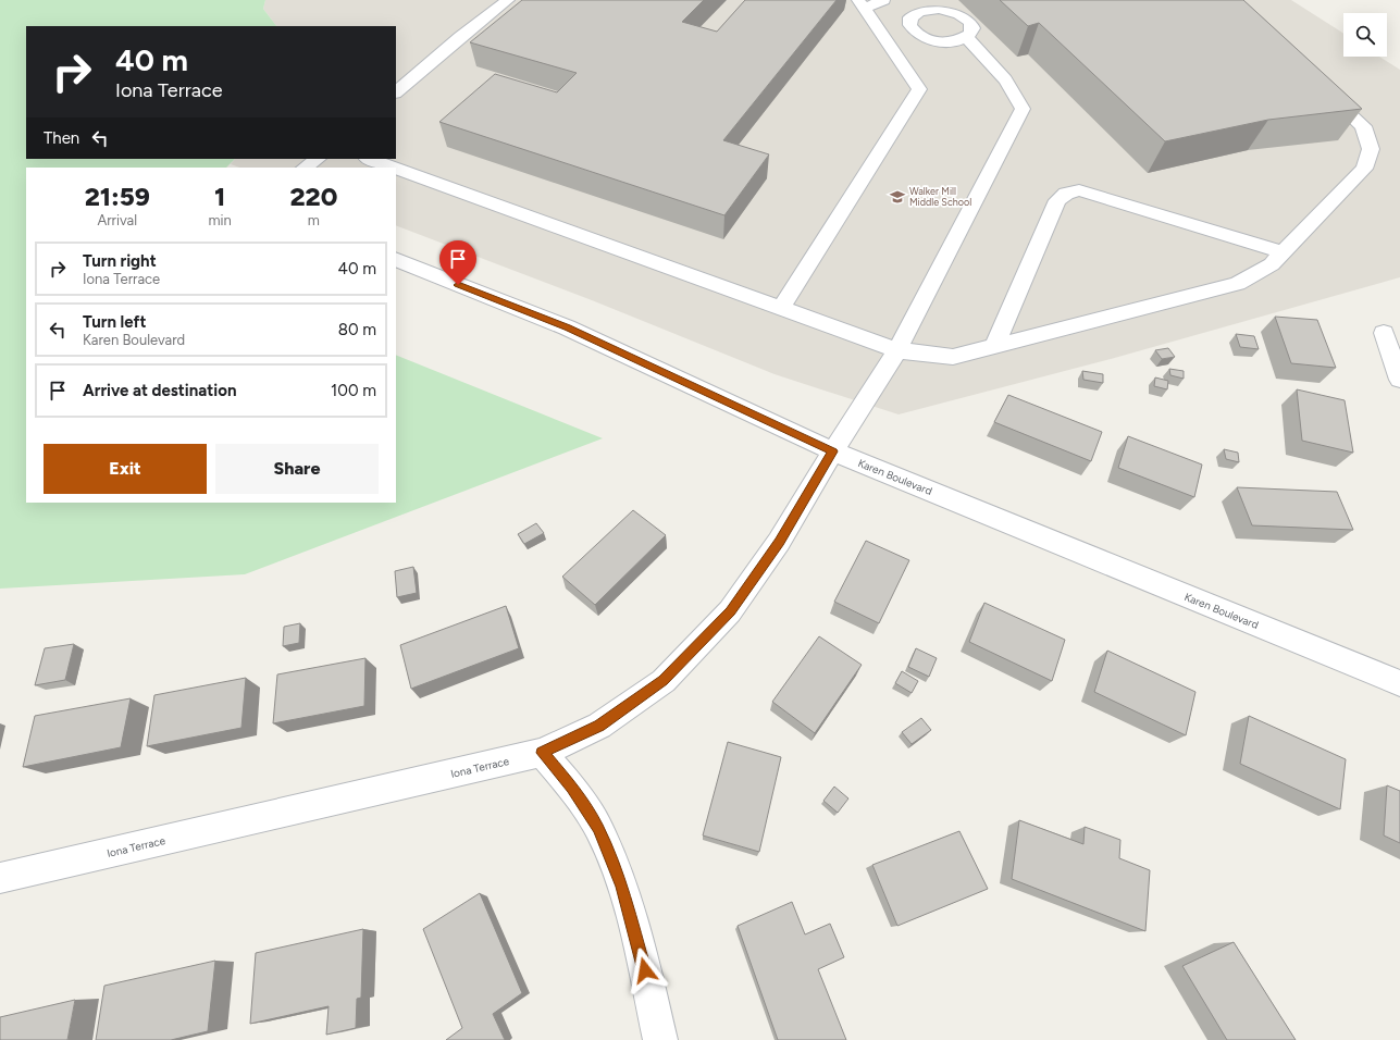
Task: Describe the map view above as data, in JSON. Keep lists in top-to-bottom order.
{
  "streets": {
    "street": ["Karen Boulevard", "Iona Terrace"]
  },
  "crossings": [
    ["Karen Boulevard", "Iona Terrace"]
  ],
  "places": {
    "school or university": ["Walker Mill Middle School"]
  },
  "page": {
    "turn": ["40 m", "Iona Terrace"],
    "then": "Then",
    "eta": [
      "21:59",
      "Arrival",
      "1",
      "min",
      "220",
      "m"
    ],
    "list": [
      {
        "name": "Turn right",
        "note": "Iona Terrace",
        "value": "40 m"
      },
      {
        "name": "Turn left",
        "note": "Karen Boulevard",
        "value": "80 m"
      },
      {
        "name": "Arrive at destination",
        "value": "100 m"
      }
    ],
    "buttons": ["Exit", "Share"]
  }
}
